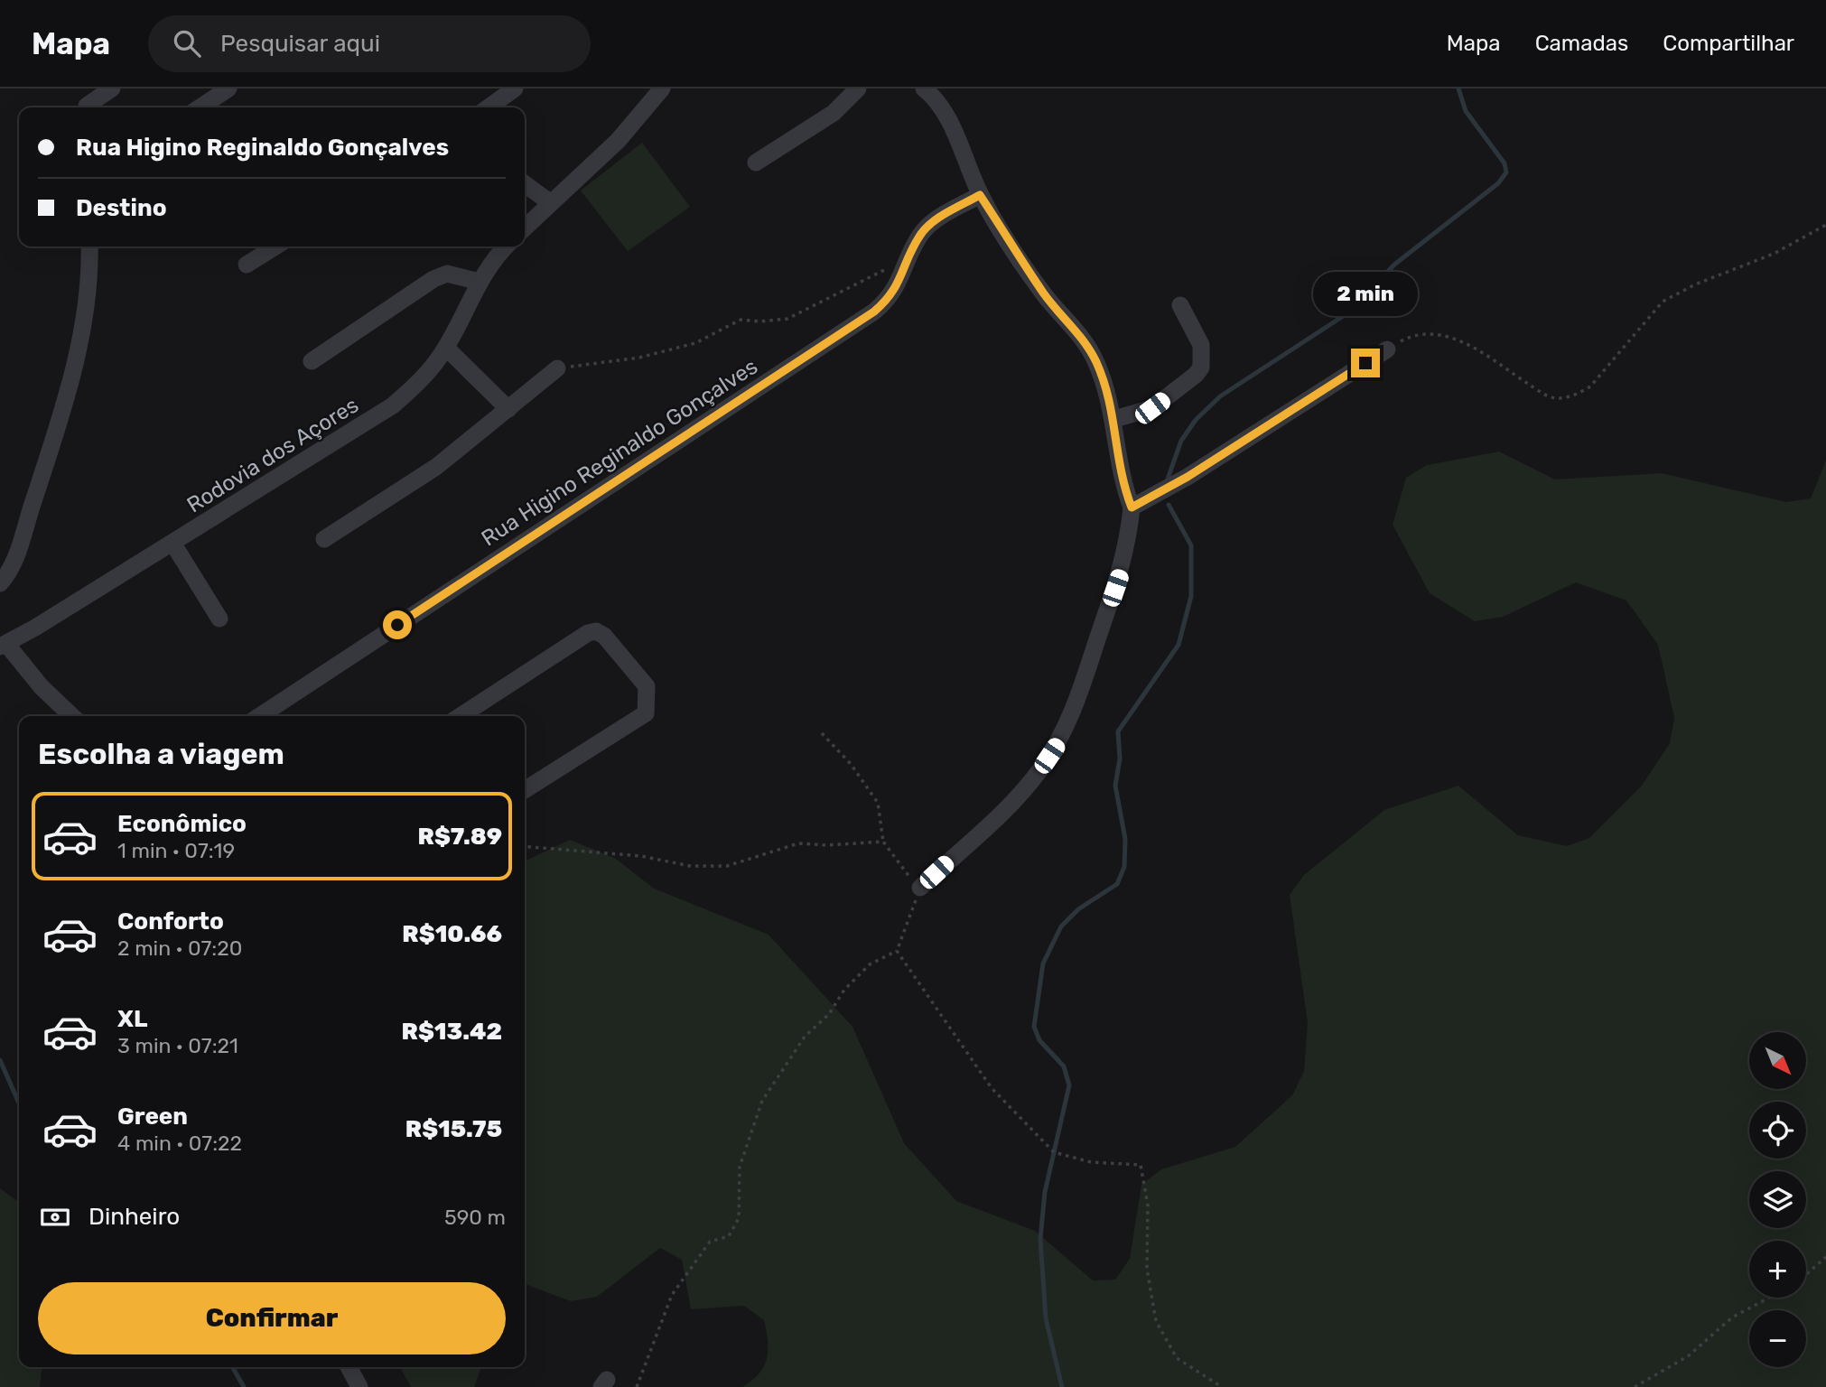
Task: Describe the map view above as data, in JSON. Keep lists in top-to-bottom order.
{
  "streets": {
    "street": ["Rua Higino Reginaldo Gonçalves", "Rodovia dos Açores"]
  },
  "north": "bottom right",
  "page": {
    "header": "Mapa",
    "search": "Pesquisar aqui",
    "nav": ["Mapa", "Camadas", "Compartilhar"],
    "banner": ["Rua Higino Reginaldo Gonçalves", "Destino"],
    "bubble": "2 min",
    "heading": "Escolha a viagem",
    "list": [
      {
        "name": "Econômico",
        "note": "1 min · 07:19",
        "value": "R$7.89"
      },
      {
        "name": "Conforto",
        "note": "2 min · 07:20",
        "value": "R$10.66"
      },
      {
        "name": "XL",
        "note": "3 min · 07:21",
        "value": "R$13.42"
      },
      {
        "name": "Green",
        "note": "4 min · 07:22",
        "value": "R$15.75"
      }
    ],
    "map_buttons": ["+", "−"],
    "pay": ["Dinheiro", "590 m"],
    "buttons": "Confirmar"
  }
}
